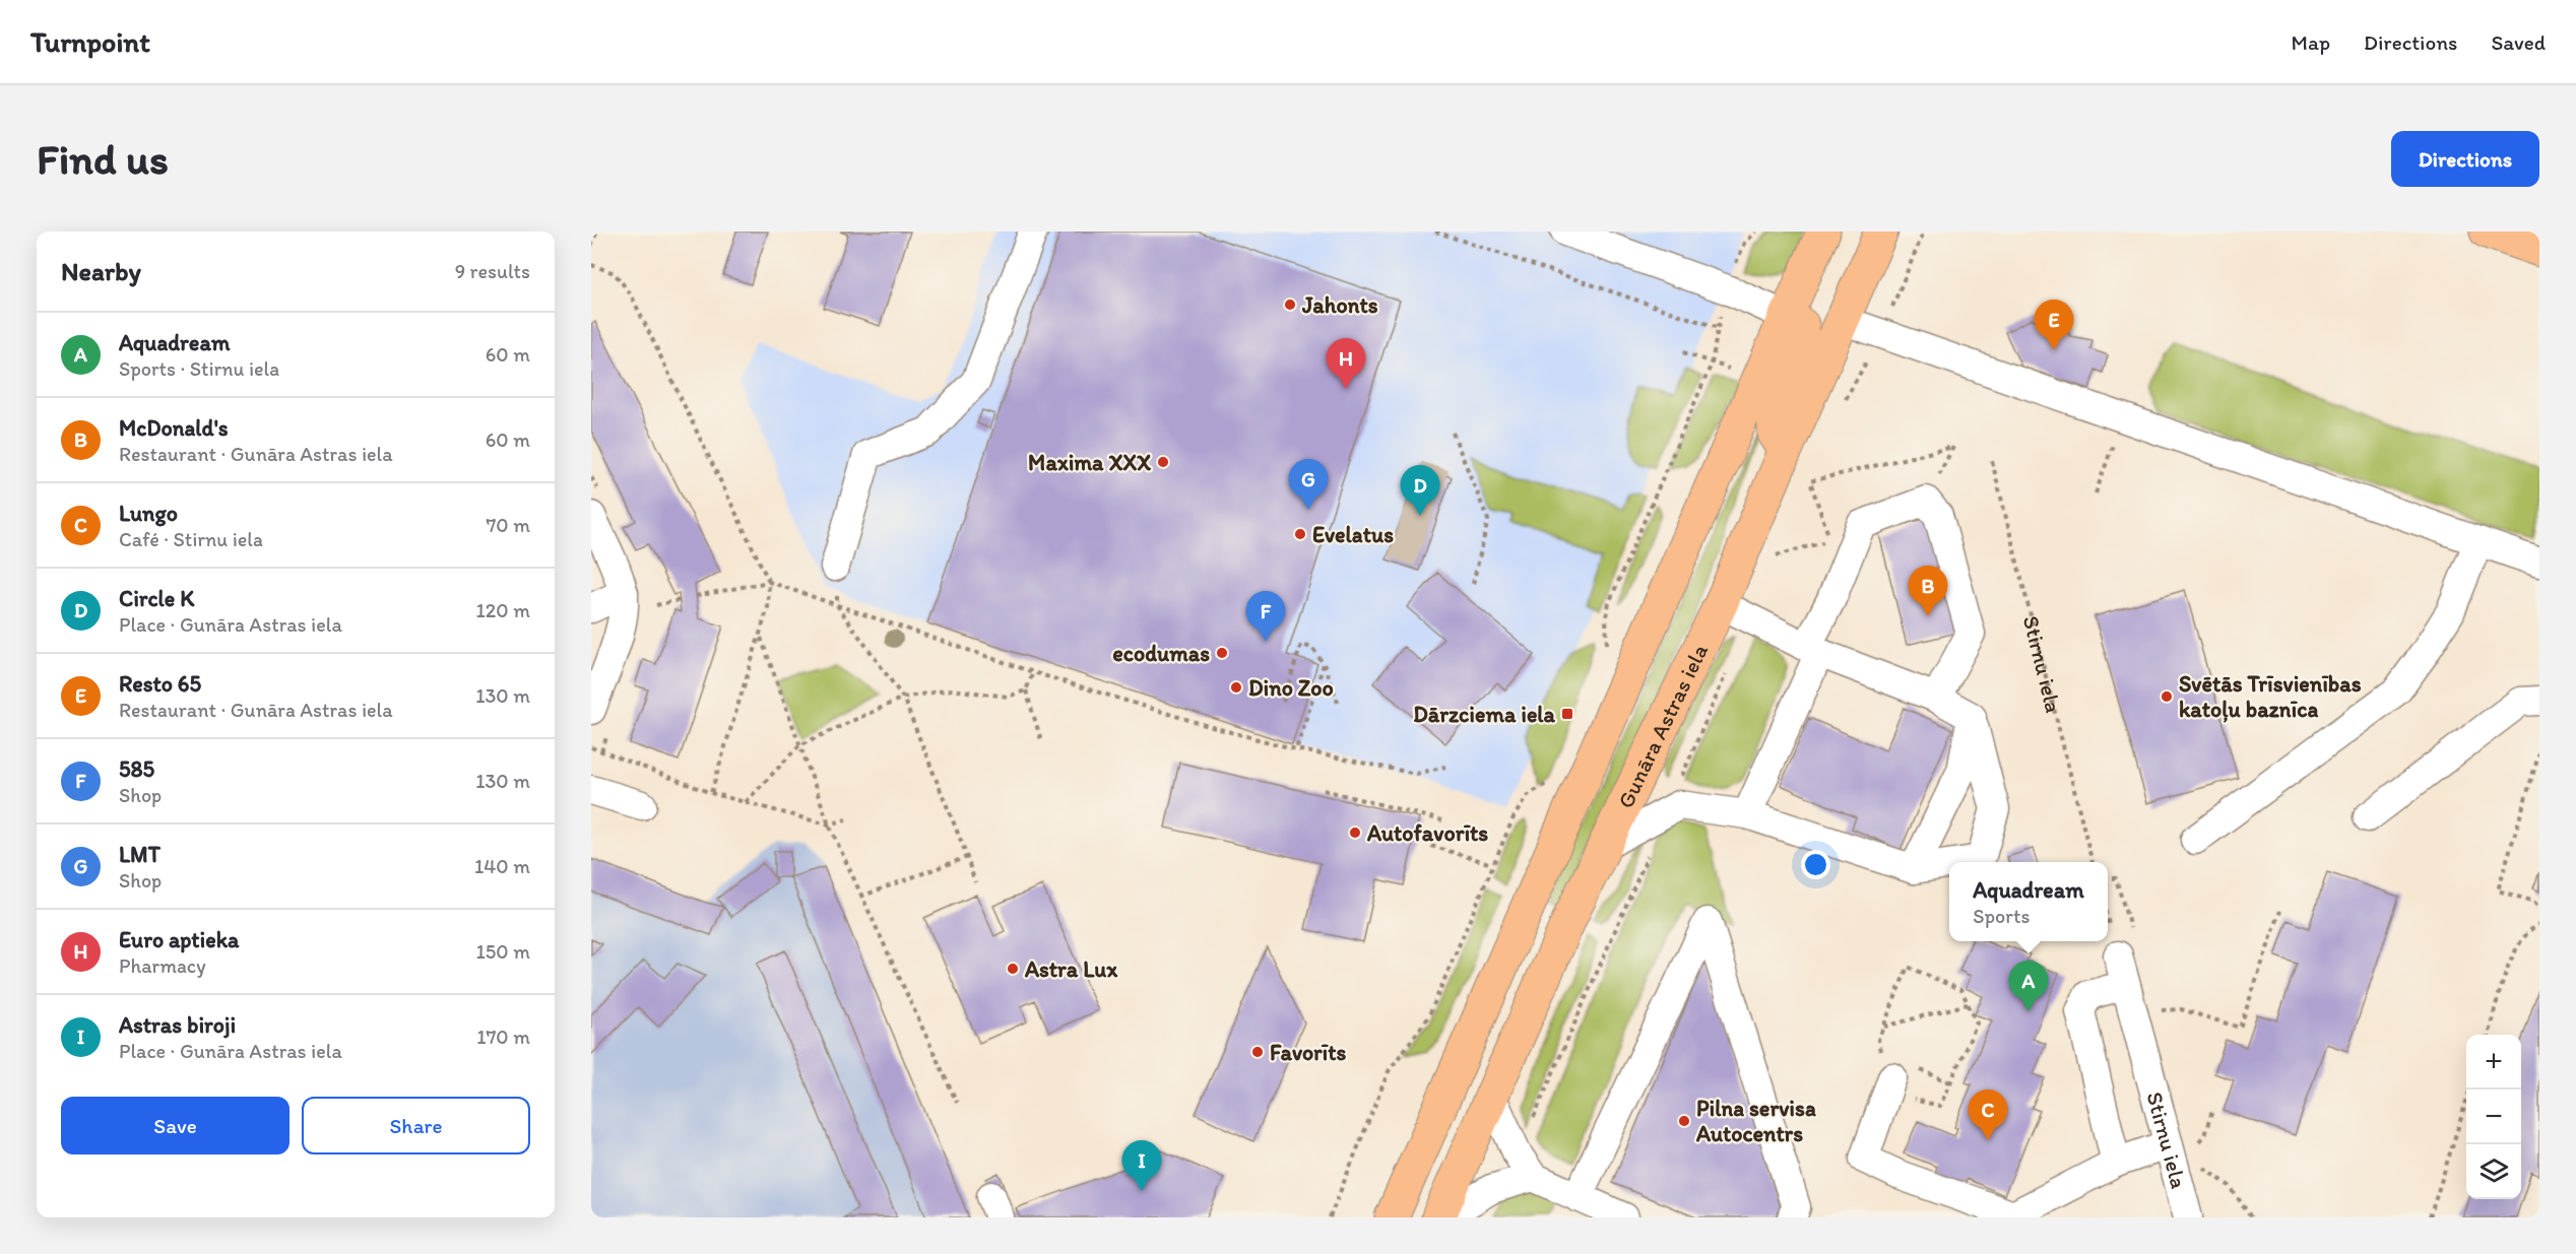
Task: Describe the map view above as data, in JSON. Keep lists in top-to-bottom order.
{
  "streets": {
    "main road": ["Gunāra Astras iela"],
    "street": ["Stirnu iela"]
  },
  "places": {
    "other": [
      "Jahonts",
      "Maxima XXX",
      "Evelatus",
      "ecodumas",
      "Dino Zoo",
      "Svētās Trīsvienības katoļu baznīca",
      "Autofavorīts",
      "Astra Lux",
      "Favorīts",
      "Pilna servisa Autocentrs"
    ],
    "transit": ["Dārzciema iela"]
  },
  "page": {
    "header": "Turnpoint",
    "nav": ["Map", "Directions", "Saved"],
    "buttons": [
      "Directions",
      ["Save", "Share"]
    ],
    "title": "Find us",
    "heading": ["Nearby", "9 results"],
    "pins": [
      "E",
      "H",
      "G",
      "D",
      "B",
      "F",
      "A",
      "C",
      "I"
    ],
    "list": [
      {
        "mark": "A",
        "name": "Aquadream",
        "note": "Sports · Stirnu iela",
        "value": "60 m"
      },
      {
        "mark": "B",
        "name": "McDonald's",
        "note": "Restaurant · Gunāra Astras iela",
        "value": "60 m"
      },
      {
        "mark": "C",
        "name": "Lungo",
        "note": "Café · Stirnu iela",
        "value": "70 m"
      },
      {
        "mark": "D",
        "name": "Circle K",
        "note": "Place · Gunāra Astras iela",
        "value": "120 m"
      },
      {
        "mark": "E",
        "name": "Resto 65",
        "note": "Restaurant · Gunāra Astras iela",
        "value": "130 m"
      },
      {
        "mark": "F",
        "name": "585",
        "note": "Shop",
        "value": "130 m"
      },
      {
        "mark": "G",
        "name": "LMT",
        "note": "Shop",
        "value": "140 m"
      },
      {
        "mark": "H",
        "name": "Euro aptieka",
        "note": "Pharmacy",
        "value": "150 m"
      },
      {
        "mark": "I",
        "name": "Astras biroji",
        "note": "Place · Gunāra Astras iela",
        "value": "170 m"
      }
    ],
    "popup": ["Aquadream", "Sports"],
    "map_buttons": ["+", "−"]
  }
}
